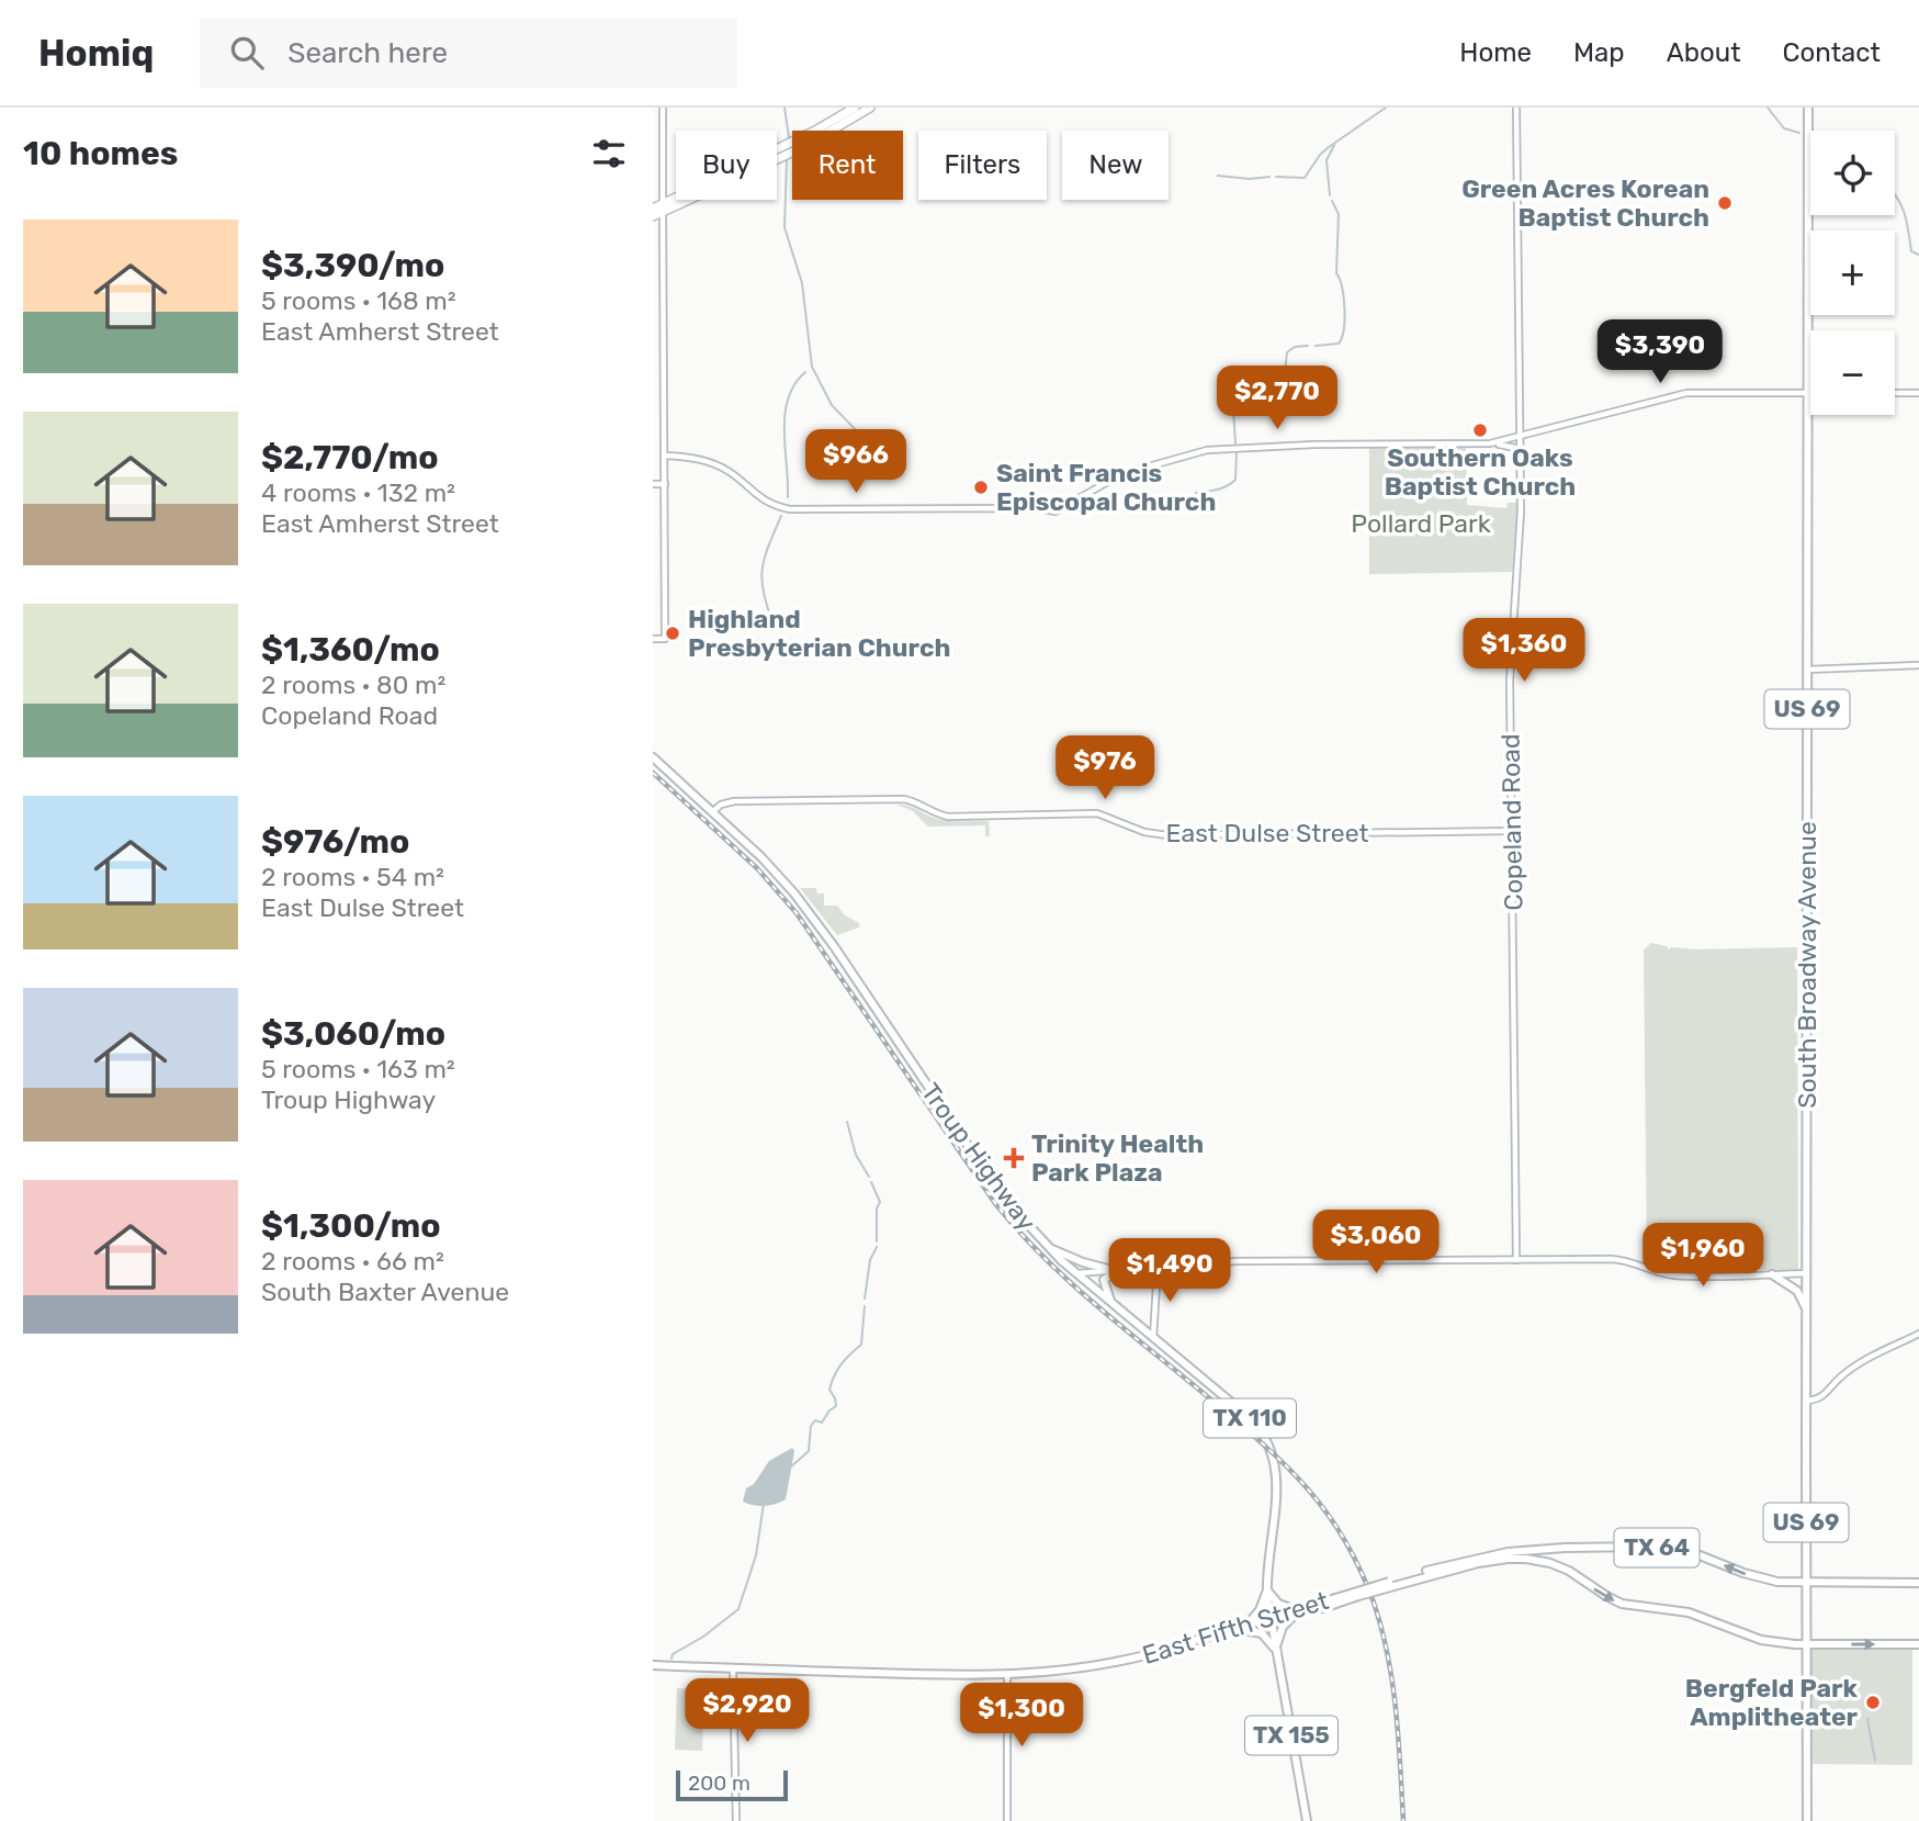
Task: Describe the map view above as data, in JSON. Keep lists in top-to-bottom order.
{
  "streets": {
    "main road": [
      "US 69",
      "South Broadway Avenue",
      "Troup Highway",
      "TX 110",
      "TX 64",
      "East Fifth Street",
      "TX 155"
    ],
    "street": ["Copeland Road", "East Dulse Street"]
  },
  "crossings": [
    ["Copeland Road", "East Dulse Street"],
    ["East Dulse Street", "Troup Highway"],
    ["South Broadway Avenue", "TX 64"],
    ["Troup Highway", "TX 110"],
    ["TX 110", "East Fifth Street"],
    ["TX 110", "TX 155"],
    ["TX 64", "East Fifth Street"],
    ["East Fifth Street", "TX 155"]
  ],
  "parks": ["Pollard Park"],
  "places": {
    "other": [
      "Green Acres Korean Baptist Church",
      "Southern Oaks Baptist Church",
      "Saint Francis Episcopal Church",
      "Highland Presbyterian Church",
      "Bergfeld Park Amplitheater"
    ],
    "health": ["Trinity Health Park Plaza"]
  },
  "scale_bar": "200 m",
  "page": {
    "header": "Homiq",
    "search": "Search here",
    "nav": [
      "Home",
      "Map",
      "About",
      "Contact"
    ],
    "heading": "10 homes",
    "map_buttons": ["+", "−"],
    "chip": [
      "Buy",
      "Rent",
      "Filters",
      "New"
    ],
    "list": [
      {
        "name": "$3,390/mo",
        "note": "5 rooms · 168 m² · East Amherst Street"
      },
      {
        "name": "$2,770/mo",
        "note": "4 rooms · 132 m² · East Amherst Street"
      },
      {
        "name": "$1,360/mo",
        "note": "2 rooms · 80 m² · Copeland Road"
      },
      {
        "name": "$976/mo",
        "note": "2 rooms · 54 m² · East Dulse Street"
      },
      {
        "name": "$3,060/mo",
        "note": "5 rooms · 163 m² · Troup Highway"
      },
      {
        "name": "$1,300/mo",
        "note": "2 rooms · 66 m² · South Baxter Avenue"
      }
    ],
    "price": [
      "$3,390",
      "$2,770",
      "$966",
      "$1,360",
      "$976",
      "$3,060",
      "$1,960",
      "$1,490",
      "$2,920",
      "$1,300"
    ],
    "scale": "200 m"
  }
}
